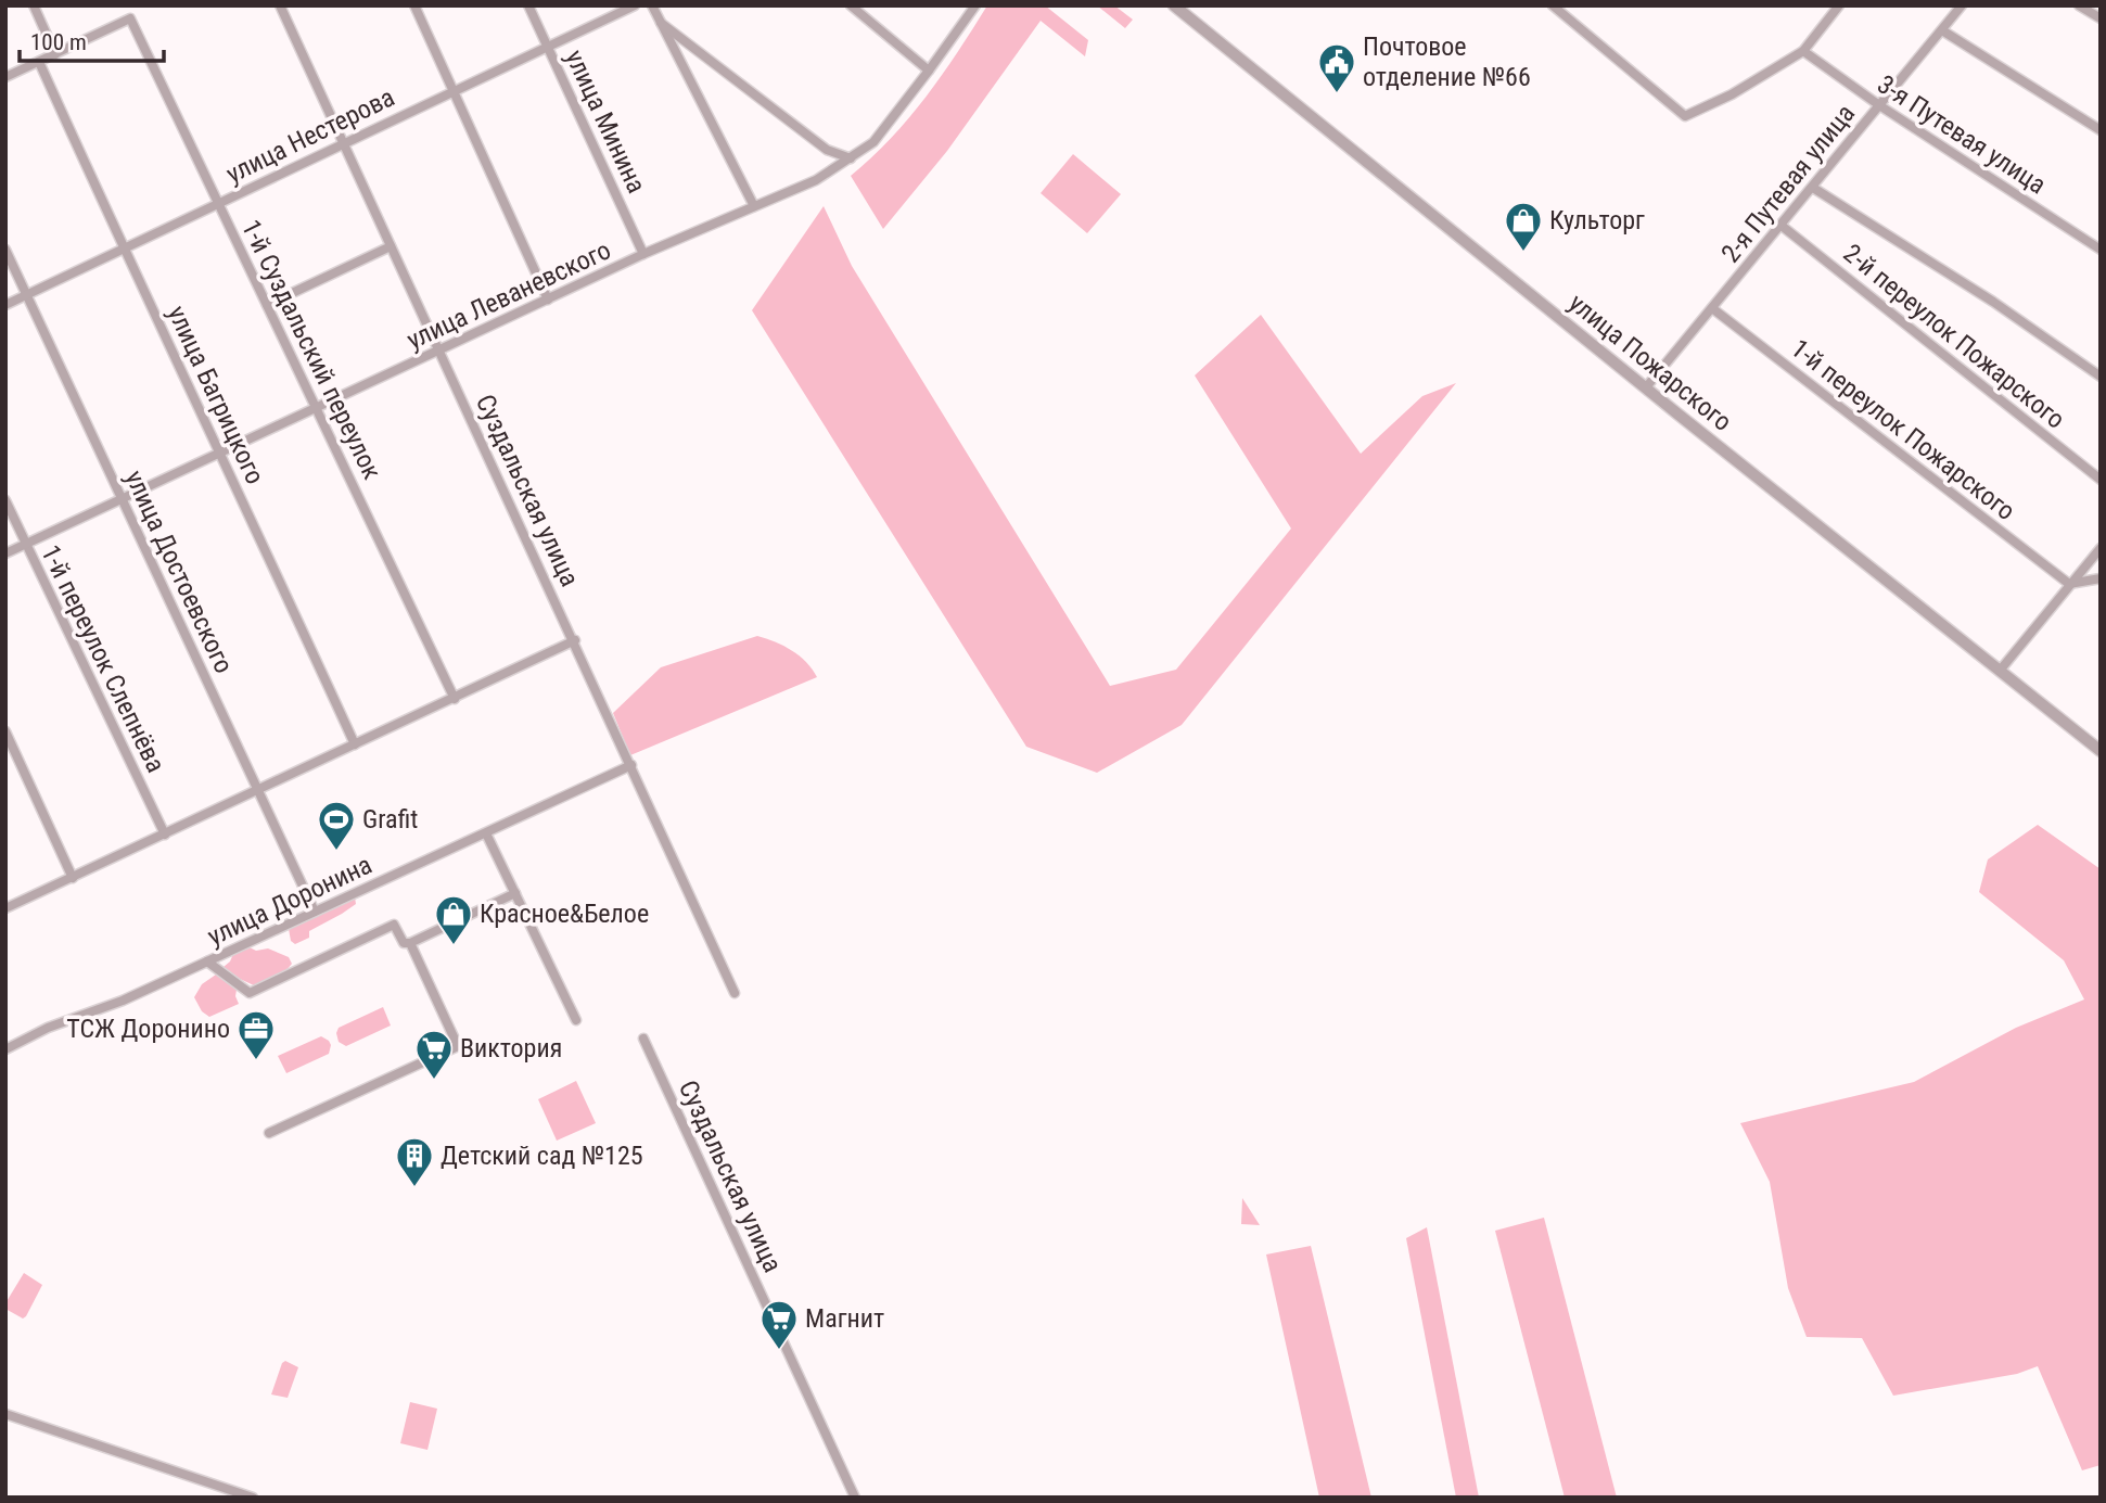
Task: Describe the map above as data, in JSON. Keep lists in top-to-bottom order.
{
  "streets": {
    "street": [
      "улица Минина",
      "3-я Путевая улица",
      "улица Нестерова",
      "2-я Путевая улица",
      "улица Леваневского",
      "2-й переулок Пожарского",
      "1-й Суздальский переулок",
      "улица Пожарского",
      "улица Багрицкого",
      "1-й переулок Пожарского",
      "Суздальская улица",
      "улица Достоевского",
      "1-й переулок Слепнёва",
      "улица Доронина"
    ]
  },
  "crossings": [
    ["улица Минина", "улица Нестерова"],
    ["улица Минина", "улица Леваневского"],
    ["3-я Путевая улица", "2-я Путевая улица"],
    ["улица Нестерова", "1-й Суздальский переулок"],
    ["улица Нестерова", "улица Багрицкого"],
    ["улица Нестерова", "Суздальская улица"],
    ["улица Нестерова", "улица Достоевского"],
    ["2-я Путевая улица", "2-й переулок Пожарского"],
    ["2-я Путевая улица", "улица Пожарского"],
    ["2-я Путевая улица", "1-й переулок Пожарского"],
    ["улица Леваневского", "1-й Суздальский переулок"],
    ["улица Леваневского", "улица Багрицкого"],
    ["улица Леваневского", "Суздальская улица"],
    ["улица Леваневского", "улица Достоевского"],
    ["улица Леваневского", "1-й переулок Слепнёва"],
    ["Суздальская улица", "улица Доронина"],
    ["улица Достоевского", "улица Доронина"]
  ],
  "places": {
    "public building": ["Почтовое отделение №66"],
    "shop": ["Культорг", "Красное&Белое"],
    "sports": ["Grafit"],
    "office": ["ТСЖ Доронино"],
    "supermarket": ["Виктория", "Магнит"],
    "building": ["Детский сад №125"]
  },
  "scale_bar": "100 m"
}
